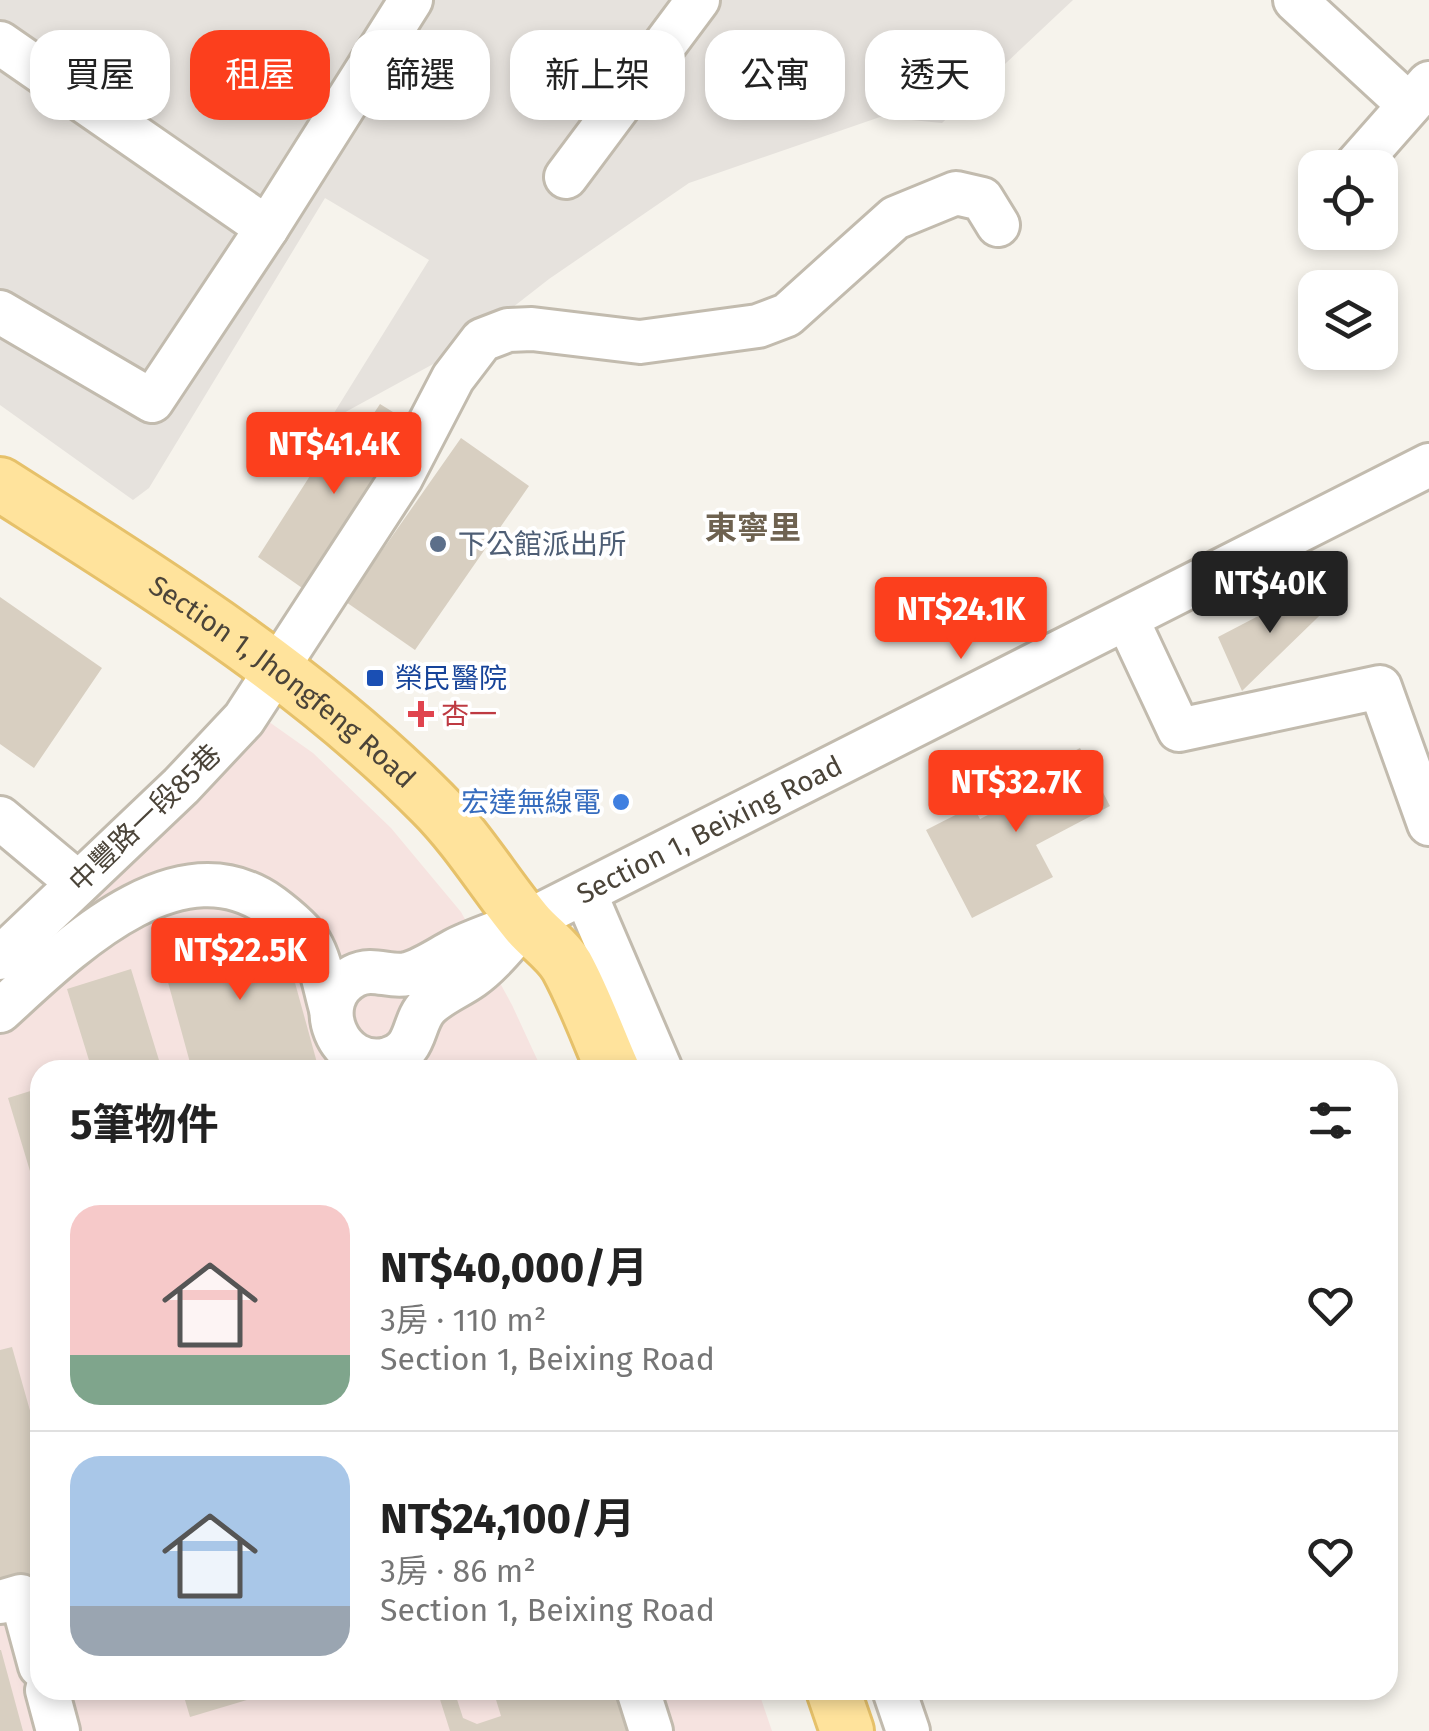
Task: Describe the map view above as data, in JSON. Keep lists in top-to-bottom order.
{
  "streets": {
    "main road": ["Section 1, Jhongfeng Road"],
    "street": ["中豐路一段85巷", "Section 1, Beixing Road"]
  },
  "crossings": [
    ["Section 1, Jhongfeng Road", "中豐路一段85巷"],
    ["Section 1, Jhongfeng Road", "Section 1, Beixing Road"]
  ],
  "districts": ["東寧里"],
  "places": {
    "other": ["下公館派出所", "宏達無線電"],
    "transit": ["榮民醫院"],
    "health": ["杏一"]
  },
  "page": {
    "chip": [
      "買屋",
      "租屋",
      "篩選",
      "新上架",
      "公寓",
      "透天"
    ],
    "price": [
      "NT$41.4K",
      "NT$40K",
      "NT$24.1K",
      "NT$32.7K",
      "NT$22.5K"
    ],
    "heading": "5筆物件",
    "list": [
      {
        "name": "NT$40,000/月",
        "note": "3房 · 110 m² · Section 1, Beixing Road"
      },
      {
        "name": "NT$24,100/月",
        "note": "3房 · 86 m² · Section 1, Beixing Road"
      }
    ]
  }
}
